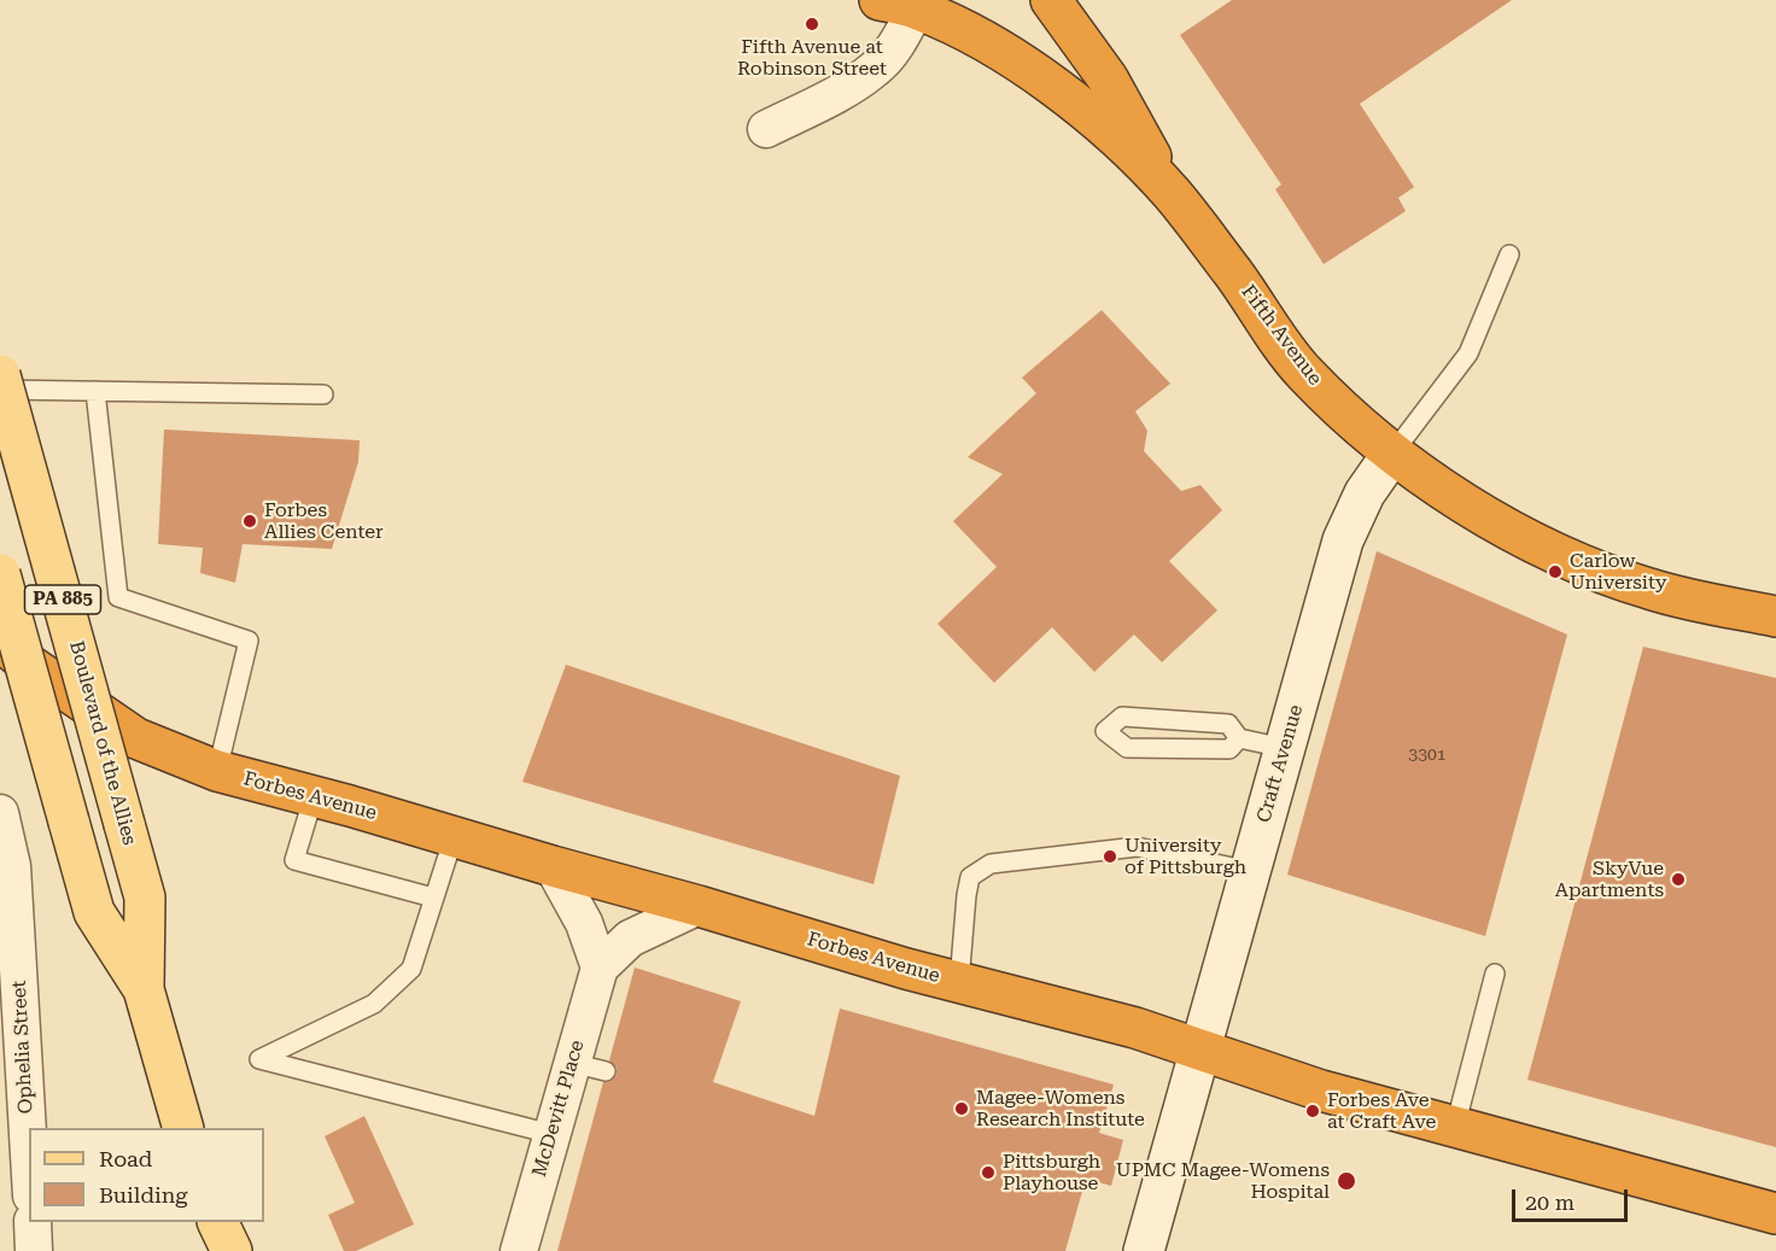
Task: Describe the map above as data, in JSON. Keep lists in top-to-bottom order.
{
  "streets": {
    "highway": ["Fifth Avenue", "Forbes Avenue"],
    "main road": ["PA 885", "Boulevard of the Allies"],
    "street": ["Craft Avenue", "Ophelia Street", "McDevitt Place"]
  },
  "crossings": [
    ["Fifth Avenue", "Craft Avenue"],
    ["Craft Avenue", "Forbes Avenue"],
    ["Forbes Avenue", "McDevitt Place"]
  ],
  "places": [
    "Fifth Avenue at Robinson Street",
    "Forbes Allies Center",
    "Carlow University",
    "University of Pittsburgh",
    "SkyVue Apartments",
    "Magee-Womens Research Institute",
    "Forbes Ave at Craft Ave",
    "Pittsburgh Playhouse",
    "UPMC Magee-Womens Hospital"
  ],
  "house_numbers": ["3301"],
  "legend": ["Road", "Building"],
  "scale_bar": "20 m"
}
